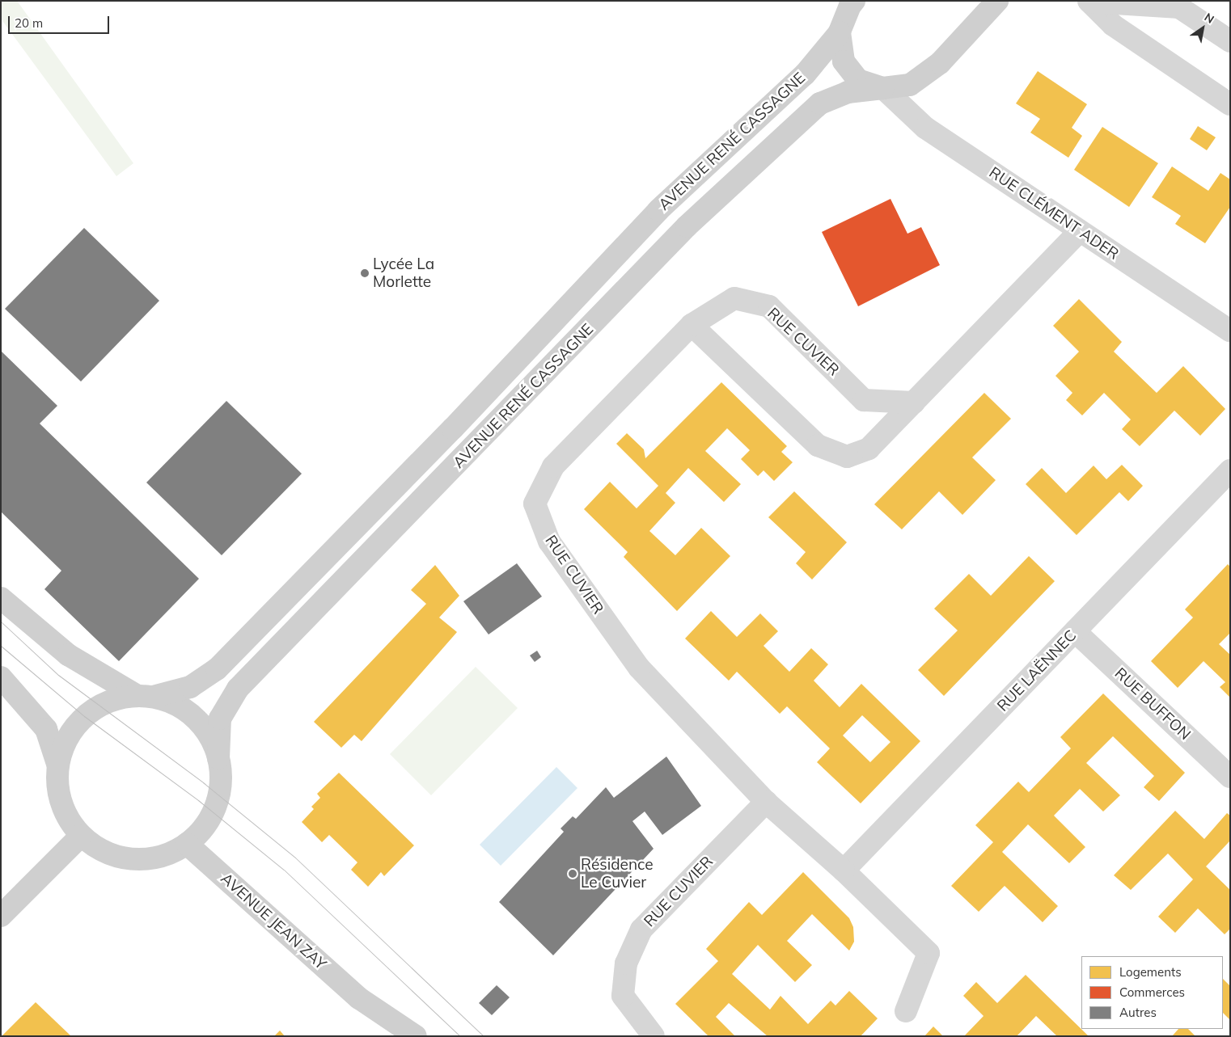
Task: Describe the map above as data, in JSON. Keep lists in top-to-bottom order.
{
  "streets": {
    "main road": ["AVENUE RENÉ CASSAGNE", "AVENUE JEAN ZAY"],
    "street": [
      "RUE CLÉMENT ADER",
      "RUE CUVIER",
      "RUE LAËNNEC",
      "RUE BUFFON"
    ]
  },
  "crossings": [
    ["AVENUE RENÉ CASSAGNE", "RUE CLÉMENT ADER"],
    ["RUE CUVIER", "RUE LAËNNEC"],
    ["RUE LAËNNEC", "RUE BUFFON"]
  ],
  "places": ["Lycée La Morlette", "Résidence Le Cuvier"],
  "legend": ["Logements", "Commerces", "Autres"],
  "scale_bar": "20 m",
  "north": "top right"
}
